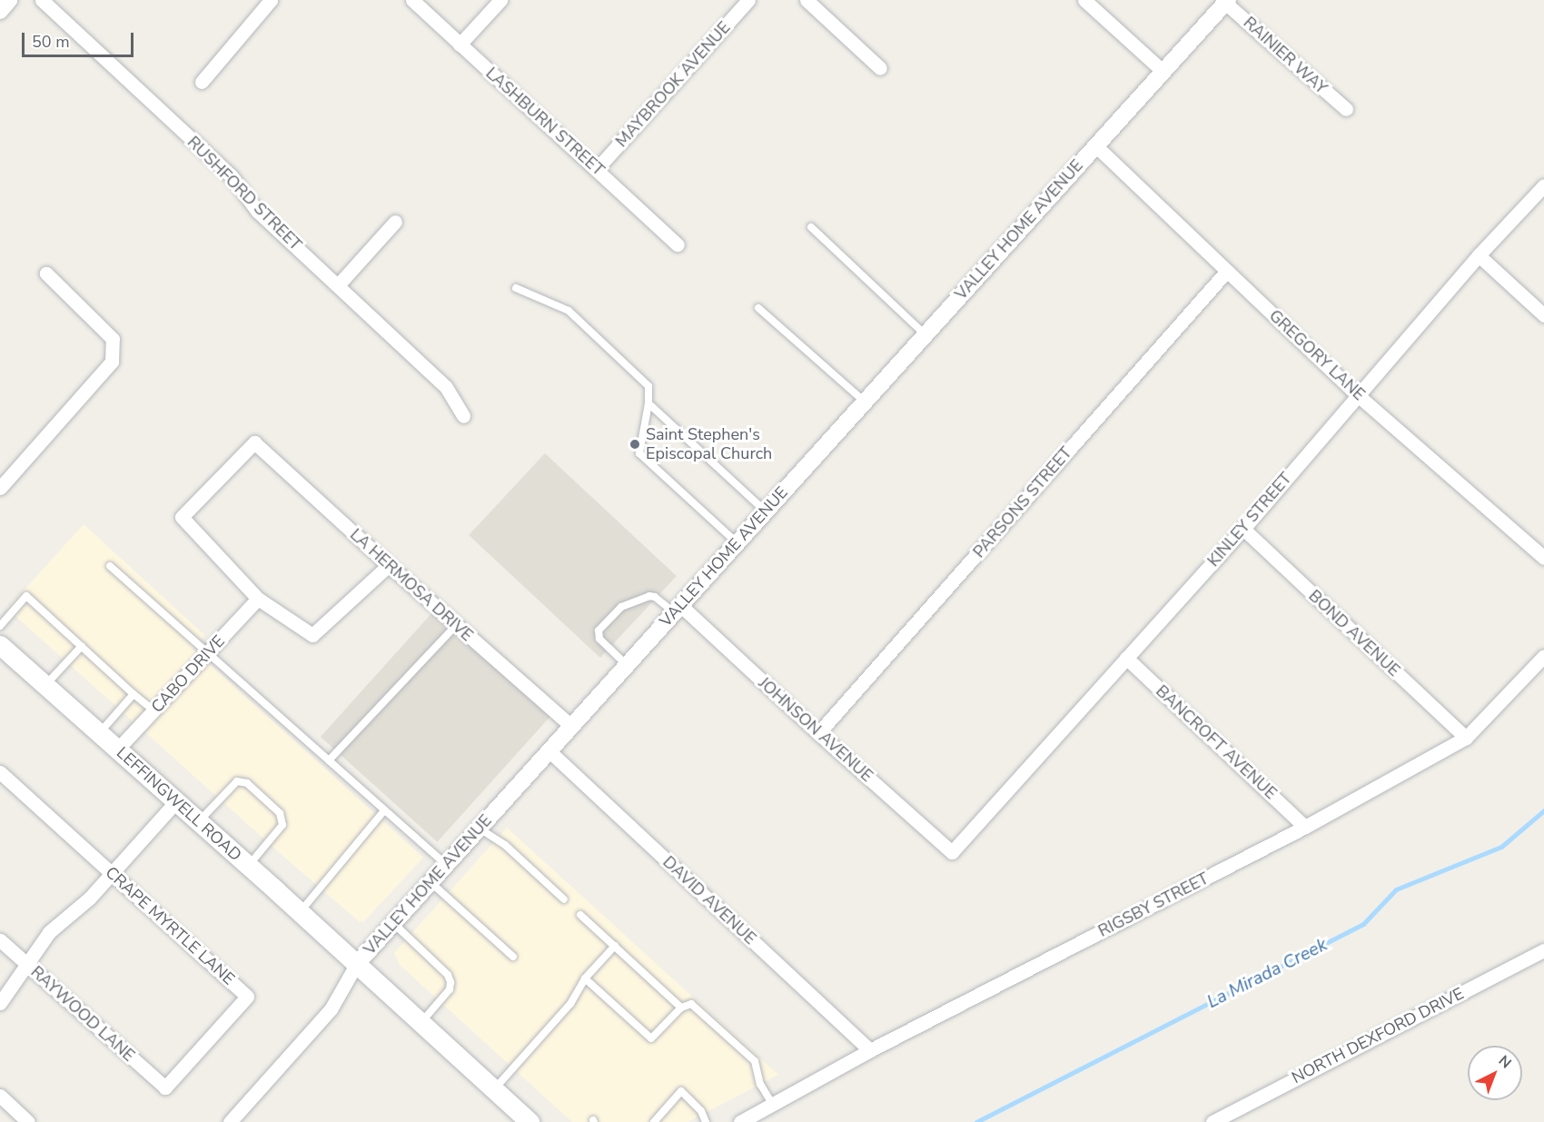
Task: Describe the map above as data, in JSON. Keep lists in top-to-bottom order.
{
  "streets": {
    "main road": ["LEFFINGWELL ROAD"],
    "street": [
      "RAINIER WAY",
      "MAYBROOK AVENUE",
      "LASHBURN STREET",
      "RUSHFORD STREET",
      "VALLEY HOME AVENUE",
      "GREGORY LANE",
      "PARSONS STREET",
      "KINLEY STREET",
      "LA HERMOSA DRIVE",
      "BOND AVENUE",
      "CABO DRIVE",
      "JOHNSON AVENUE",
      "BANCROFT AVENUE",
      "DAVID AVENUE",
      "RIGSBY STREET",
      "CRAPE MYRTLE LANE",
      "RAYWOOD LANE",
      "NORTH DEXFORD DRIVE"
    ]
  },
  "crossings": [
    ["RAINIER WAY", "VALLEY HOME AVENUE"],
    ["MAYBROOK AVENUE", "LASHBURN STREET"],
    ["VALLEY HOME AVENUE", "GREGORY LANE"],
    ["VALLEY HOME AVENUE", "LA HERMOSA DRIVE"],
    ["VALLEY HOME AVENUE", "JOHNSON AVENUE"],
    ["VALLEY HOME AVENUE", "LEFFINGWELL ROAD"],
    ["VALLEY HOME AVENUE", "DAVID AVENUE"],
    ["GREGORY LANE", "PARSONS STREET"],
    ["GREGORY LANE", "KINLEY STREET"],
    ["PARSONS STREET", "JOHNSON AVENUE"],
    ["KINLEY STREET", "BOND AVENUE"],
    ["KINLEY STREET", "JOHNSON AVENUE"],
    ["KINLEY STREET", "BANCROFT AVENUE"],
    ["LA HERMOSA DRIVE", "CABO DRIVE"],
    ["BOND AVENUE", "RIGSBY STREET"],
    ["CABO DRIVE", "LEFFINGWELL ROAD"],
    ["BANCROFT AVENUE", "RIGSBY STREET"],
    ["DAVID AVENUE", "RIGSBY STREET"],
    ["CRAPE MYRTLE LANE", "RAYWOOD LANE"]
  ],
  "water": ["La Mirada Creek"],
  "places": ["Saint Stephen's Episcopal Church"],
  "scale_bar": "50 m",
  "north": "top right"
}
